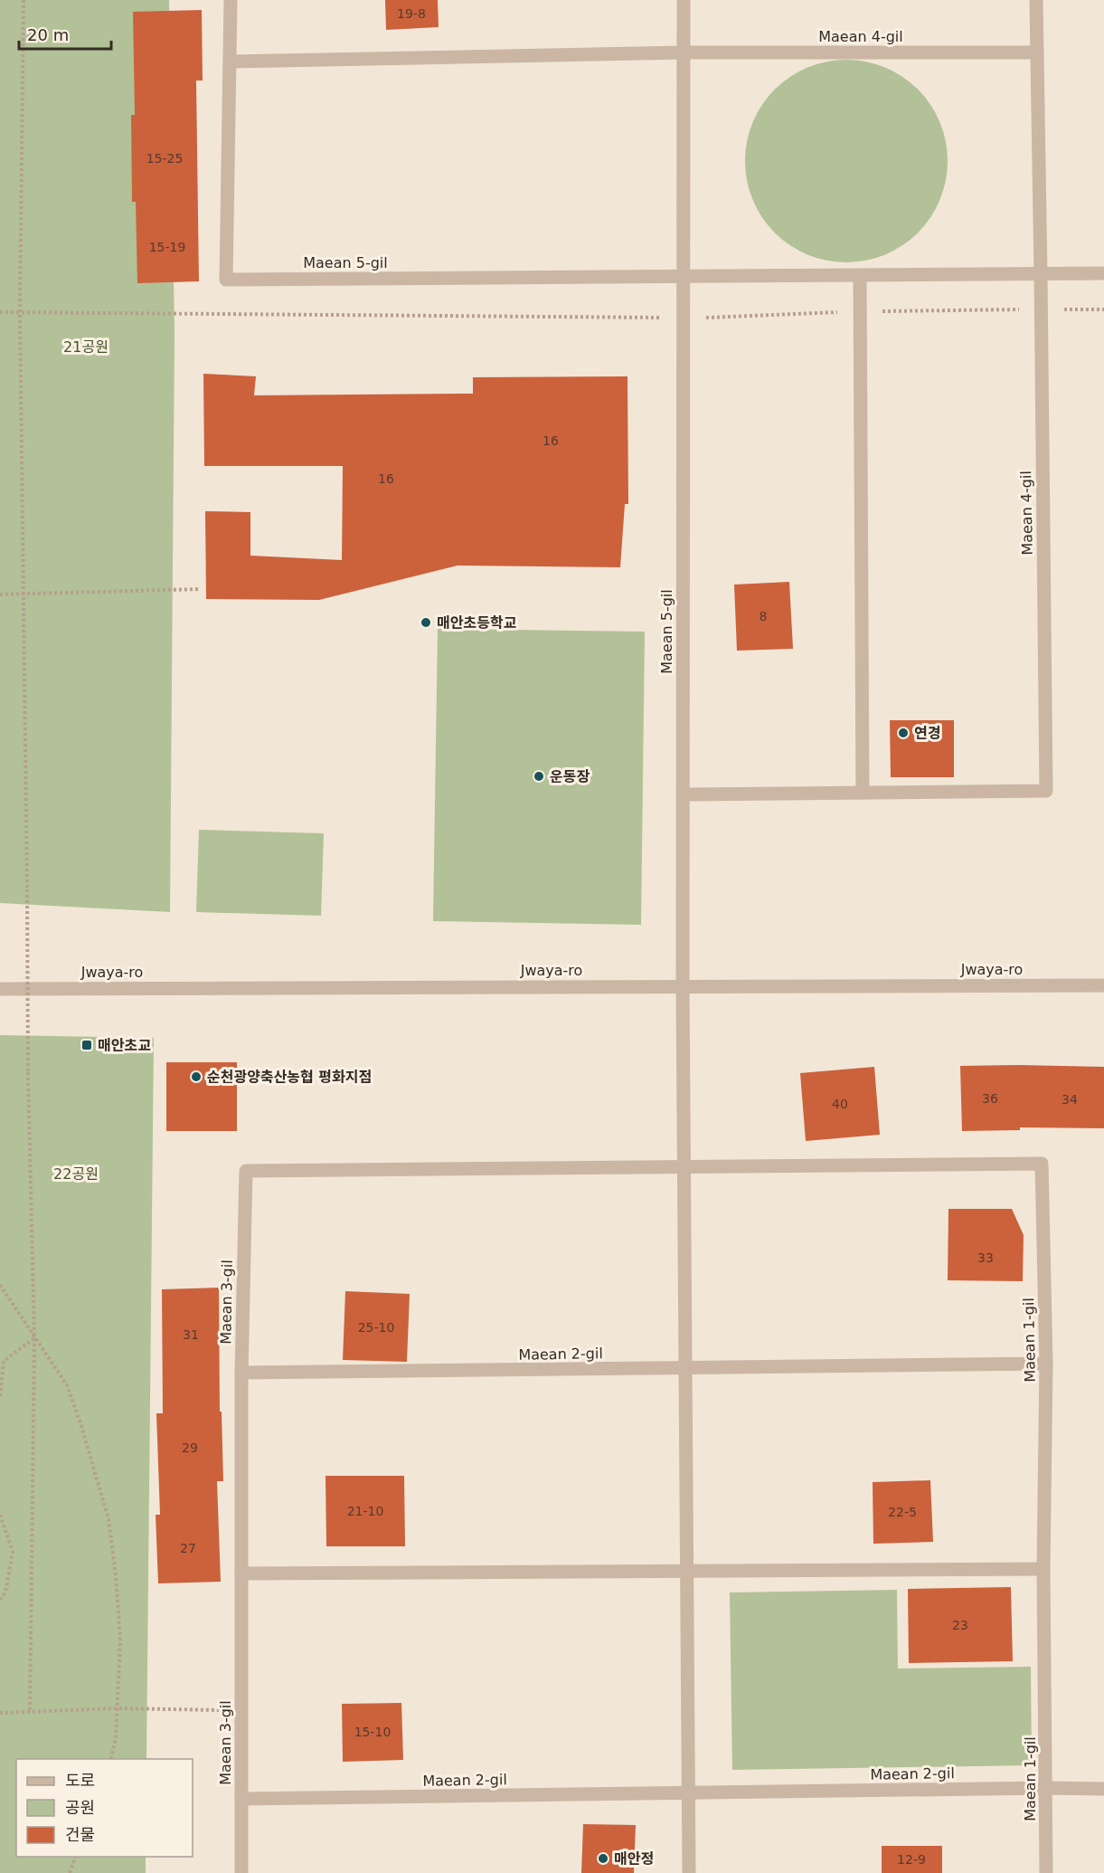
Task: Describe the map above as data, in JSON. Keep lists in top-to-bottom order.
{
  "streets": {
    "street": [
      "Maean 4-gil",
      "Maean 5-gil",
      "Jwaya-ro",
      "Maean 3-gil",
      "Maean 1-gil",
      "Maean 2-gil"
    ]
  },
  "crossings": [
    ["Maean 4-gil", "Maean 5-gil"],
    ["Maean 5-gil", "Jwaya-ro"],
    ["Maean 3-gil", "Maean 1-gil"],
    ["Maean 3-gil", "Maean 2-gil"],
    ["Maean 1-gil", "Maean 2-gil"]
  ],
  "parks": ["21공원", "22공원"],
  "places": {
    "other": [
      "매안초등학교",
      "연경",
      "운동장",
      "순천광양축산농협 평화지점",
      "매안정"
    ],
    "transit": ["매안초교"]
  },
  "house_numbers": [
    "19-8",
    "15-25",
    "15-19",
    "16",
    "16",
    "8",
    "36",
    "34",
    "40",
    "33",
    "25-10",
    "31",
    "29",
    "21-10",
    "22-5",
    "27",
    "23",
    "15-10",
    "12-9"
  ],
  "legend": ["도로", "공원", "건물"],
  "scale_bar": "20 m"
}
